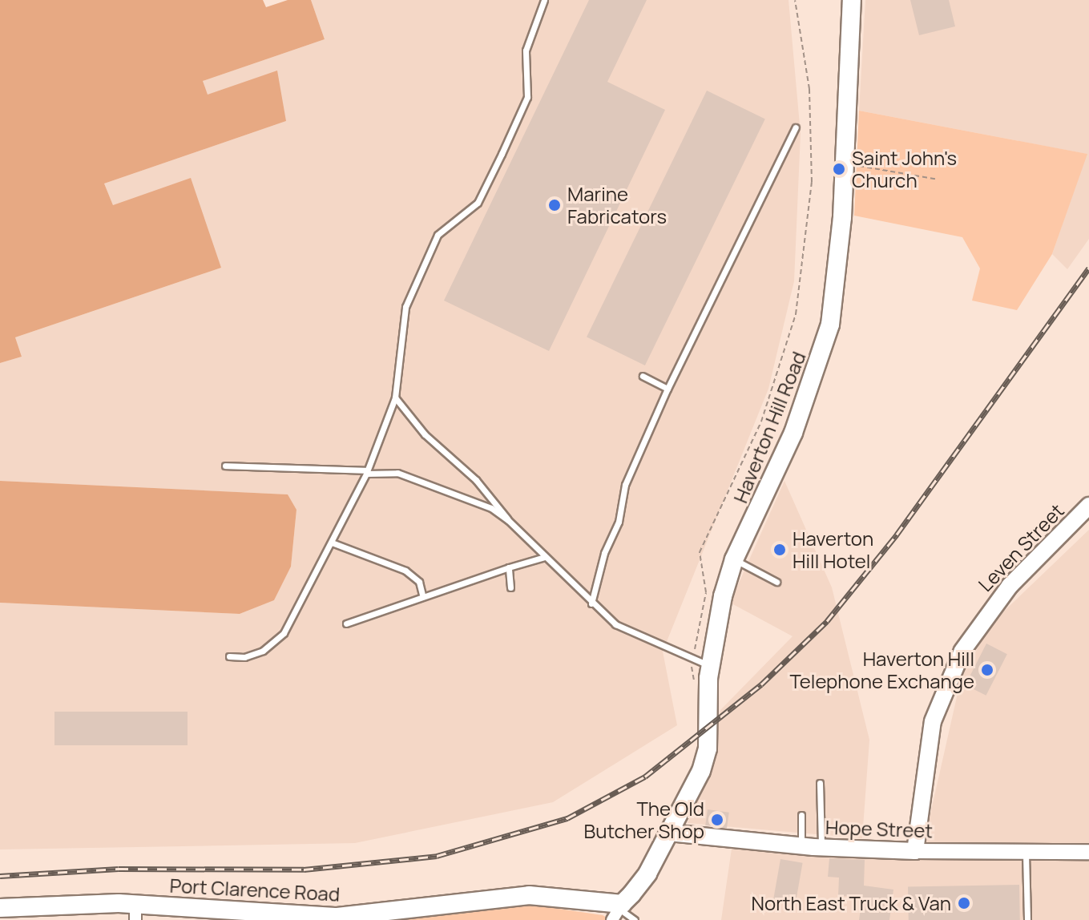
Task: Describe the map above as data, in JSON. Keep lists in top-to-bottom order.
{
  "streets": {
    "main road": [
      "Haverton Hill Road",
      "Leven Street",
      "Hope Street",
      "Port Clarence Road"
    ]
  },
  "crossings": [
    ["Haverton Hill Road", "Hope Street"],
    ["Haverton Hill Road", "Port Clarence Road"],
    ["Leven Street", "Hope Street"]
  ],
  "places": [
    "Saint John's Church",
    "Marine Fabricators",
    "Haverton Hill Hotel",
    "Haverton Hill Telephone Exchange",
    "The Old Butcher Shop",
    "North East Truck & Van"
  ]
}
